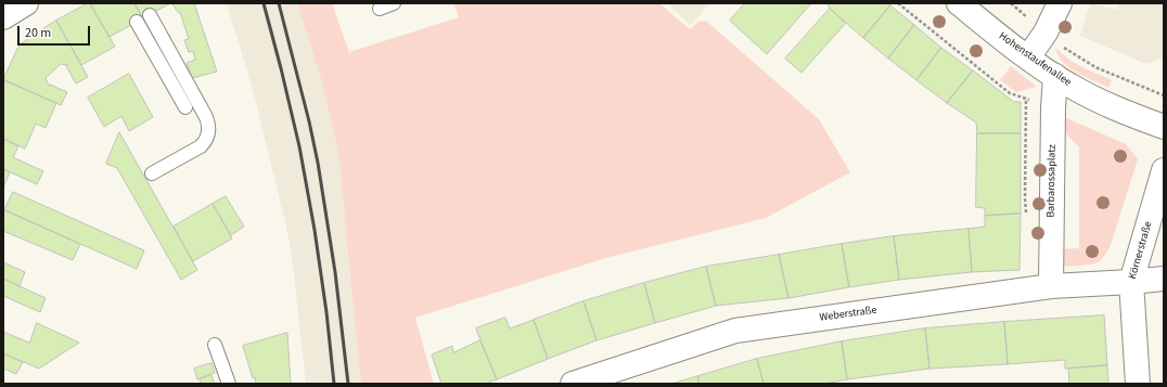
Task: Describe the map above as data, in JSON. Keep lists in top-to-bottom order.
{
  "streets": {
    "street": [
      "Hohenstaufenallee",
      "Barbarossaplatz",
      "Körnerstraße",
      "Weberstraße"
    ]
  },
  "crossings": [
    ["Hohenstaufenallee", "Barbarossaplatz"],
    ["Barbarossaplatz", "Weberstraße"],
    ["Körnerstraße", "Weberstraße"]
  ],
  "scale_bar": "20 m"
}
